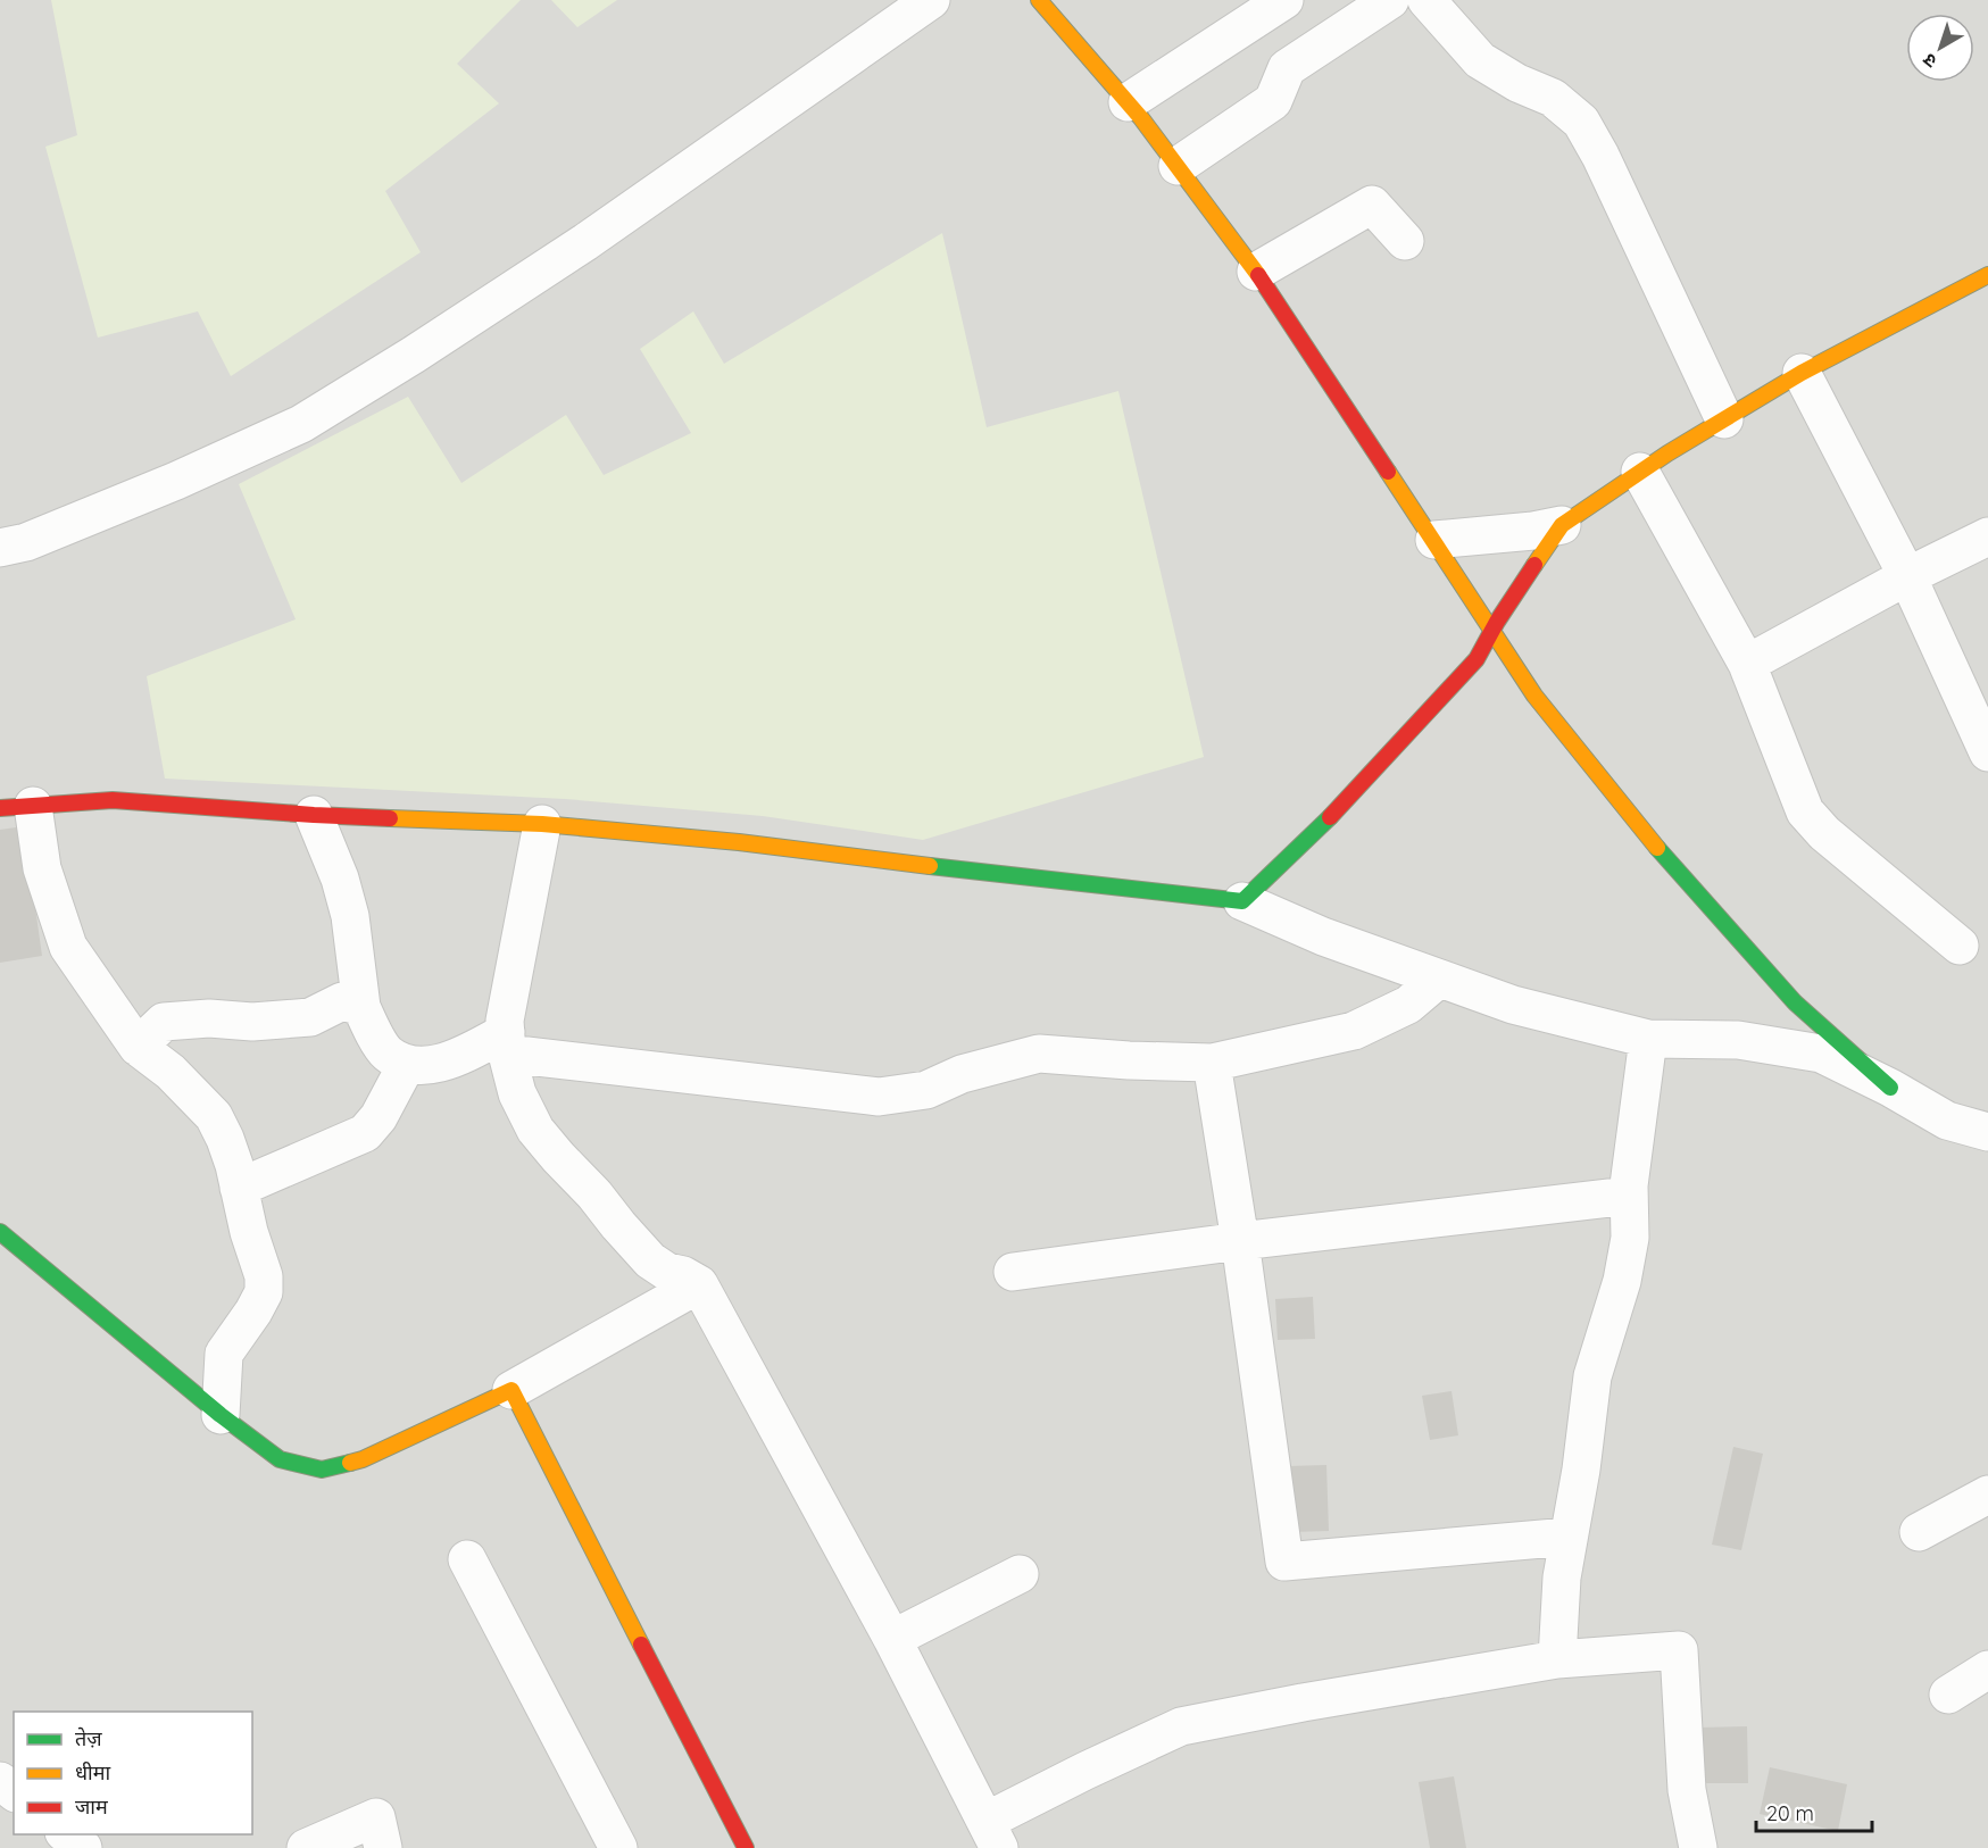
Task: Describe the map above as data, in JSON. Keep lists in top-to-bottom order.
{
  "legend": ["तेज़", "धीमा", "जाम"],
  "scale_bar": "20 m",
  "north": "bottom left"
}
